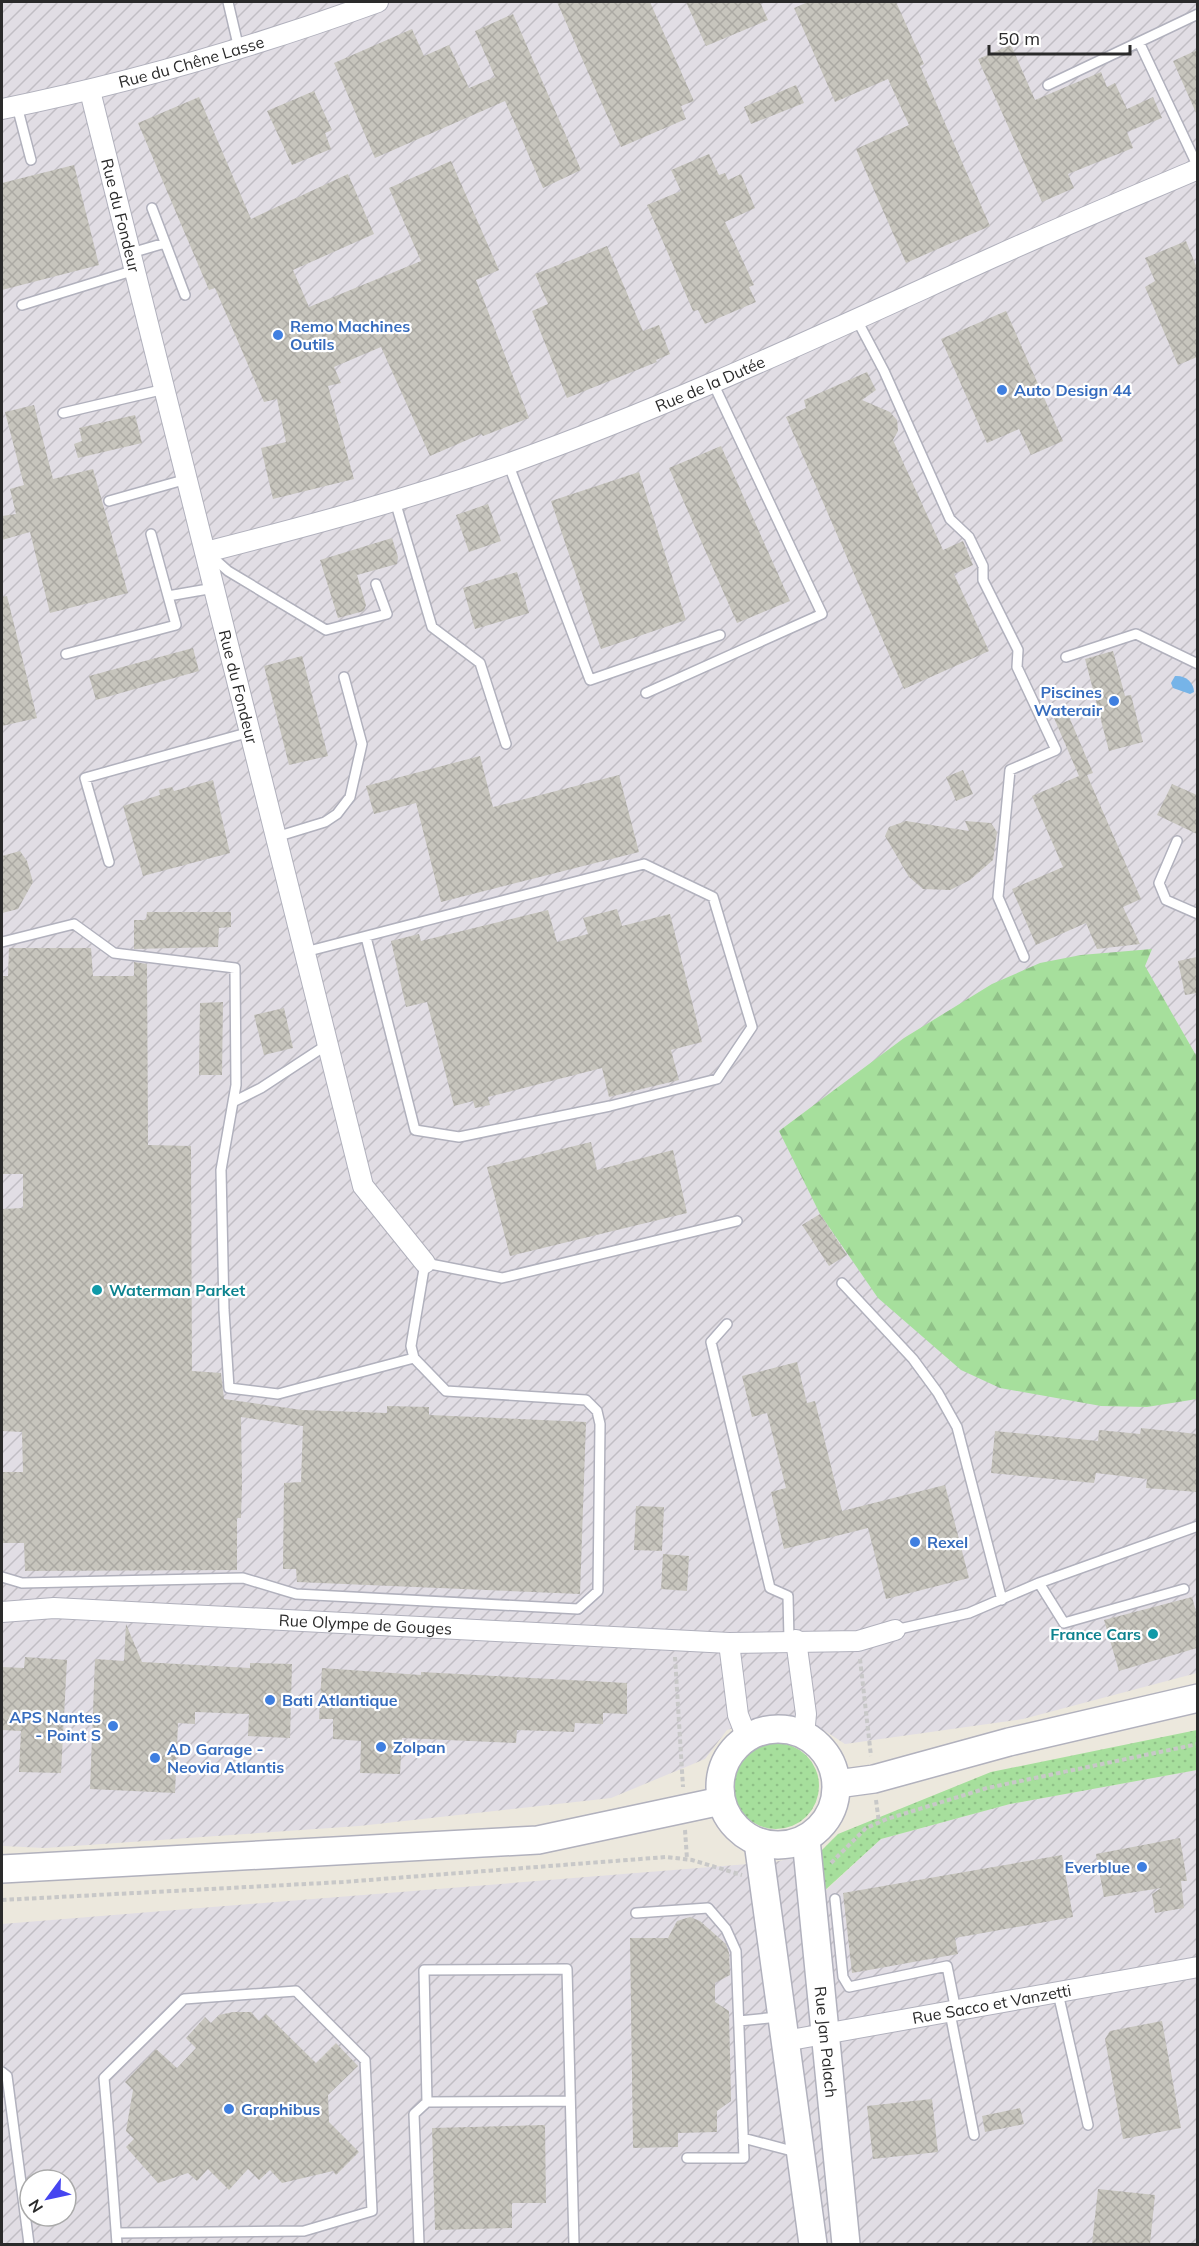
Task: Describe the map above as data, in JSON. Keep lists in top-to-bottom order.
{
  "streets": {
    "main road": ["Rue Jan Palach"],
    "street": [
      "Rue du Chêne Lasse",
      "Rue du Fondeur",
      "Rue de la Dutée",
      "Rue Olympe de Gouges",
      "Rue Sacco et Vanzetti"
    ]
  },
  "crossings": [
    ["Rue du Chêne Lasse", "Rue du Fondeur"],
    ["Rue du Fondeur", "Rue de la Dutée"],
    ["Rue Sacco et Vanzetti", "Rue Jan Palach"]
  ],
  "places": [
    "Remo Machines Outils",
    "Auto Design 44",
    "Piscines Waterair",
    "Waterman Parket",
    "Rexel",
    "France Cars",
    "Bati Atlantique",
    "APS Nantes - Point S",
    "Zolpan",
    "AD Garage - Neovia Atlantis",
    "Everblue",
    "Graphibus"
  ],
  "scale_bar": "50 m",
  "north": "bottom left"
}
